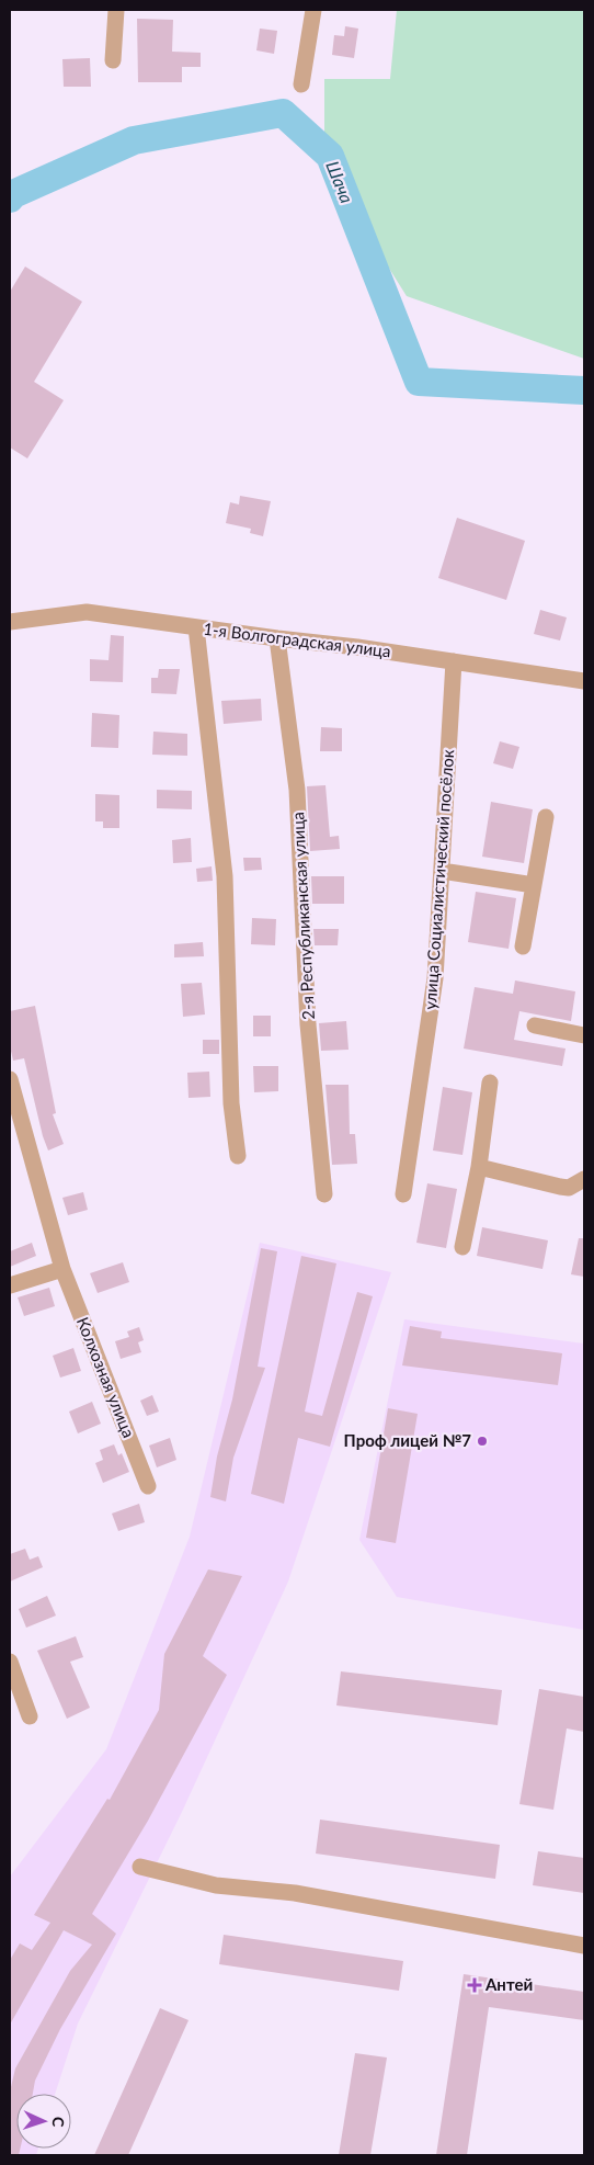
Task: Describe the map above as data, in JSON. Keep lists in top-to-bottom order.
{
  "streets": {
    "street": [
      "1-я Волгоградская улица",
      "улица Социалистический посёлок",
      "2-я Республиканская улица",
      "Колхозная улица"
    ]
  },
  "crossings": [
    ["1-я Волгоградская улица", "улица Социалистический посёлок"],
    ["1-я Волгоградская улица", "2-я Республиканская улица"]
  ],
  "water": ["Шача"],
  "places": {
    "other": ["Проф лицей №7"],
    "health": ["Антей"]
  },
  "north": "right"
}
